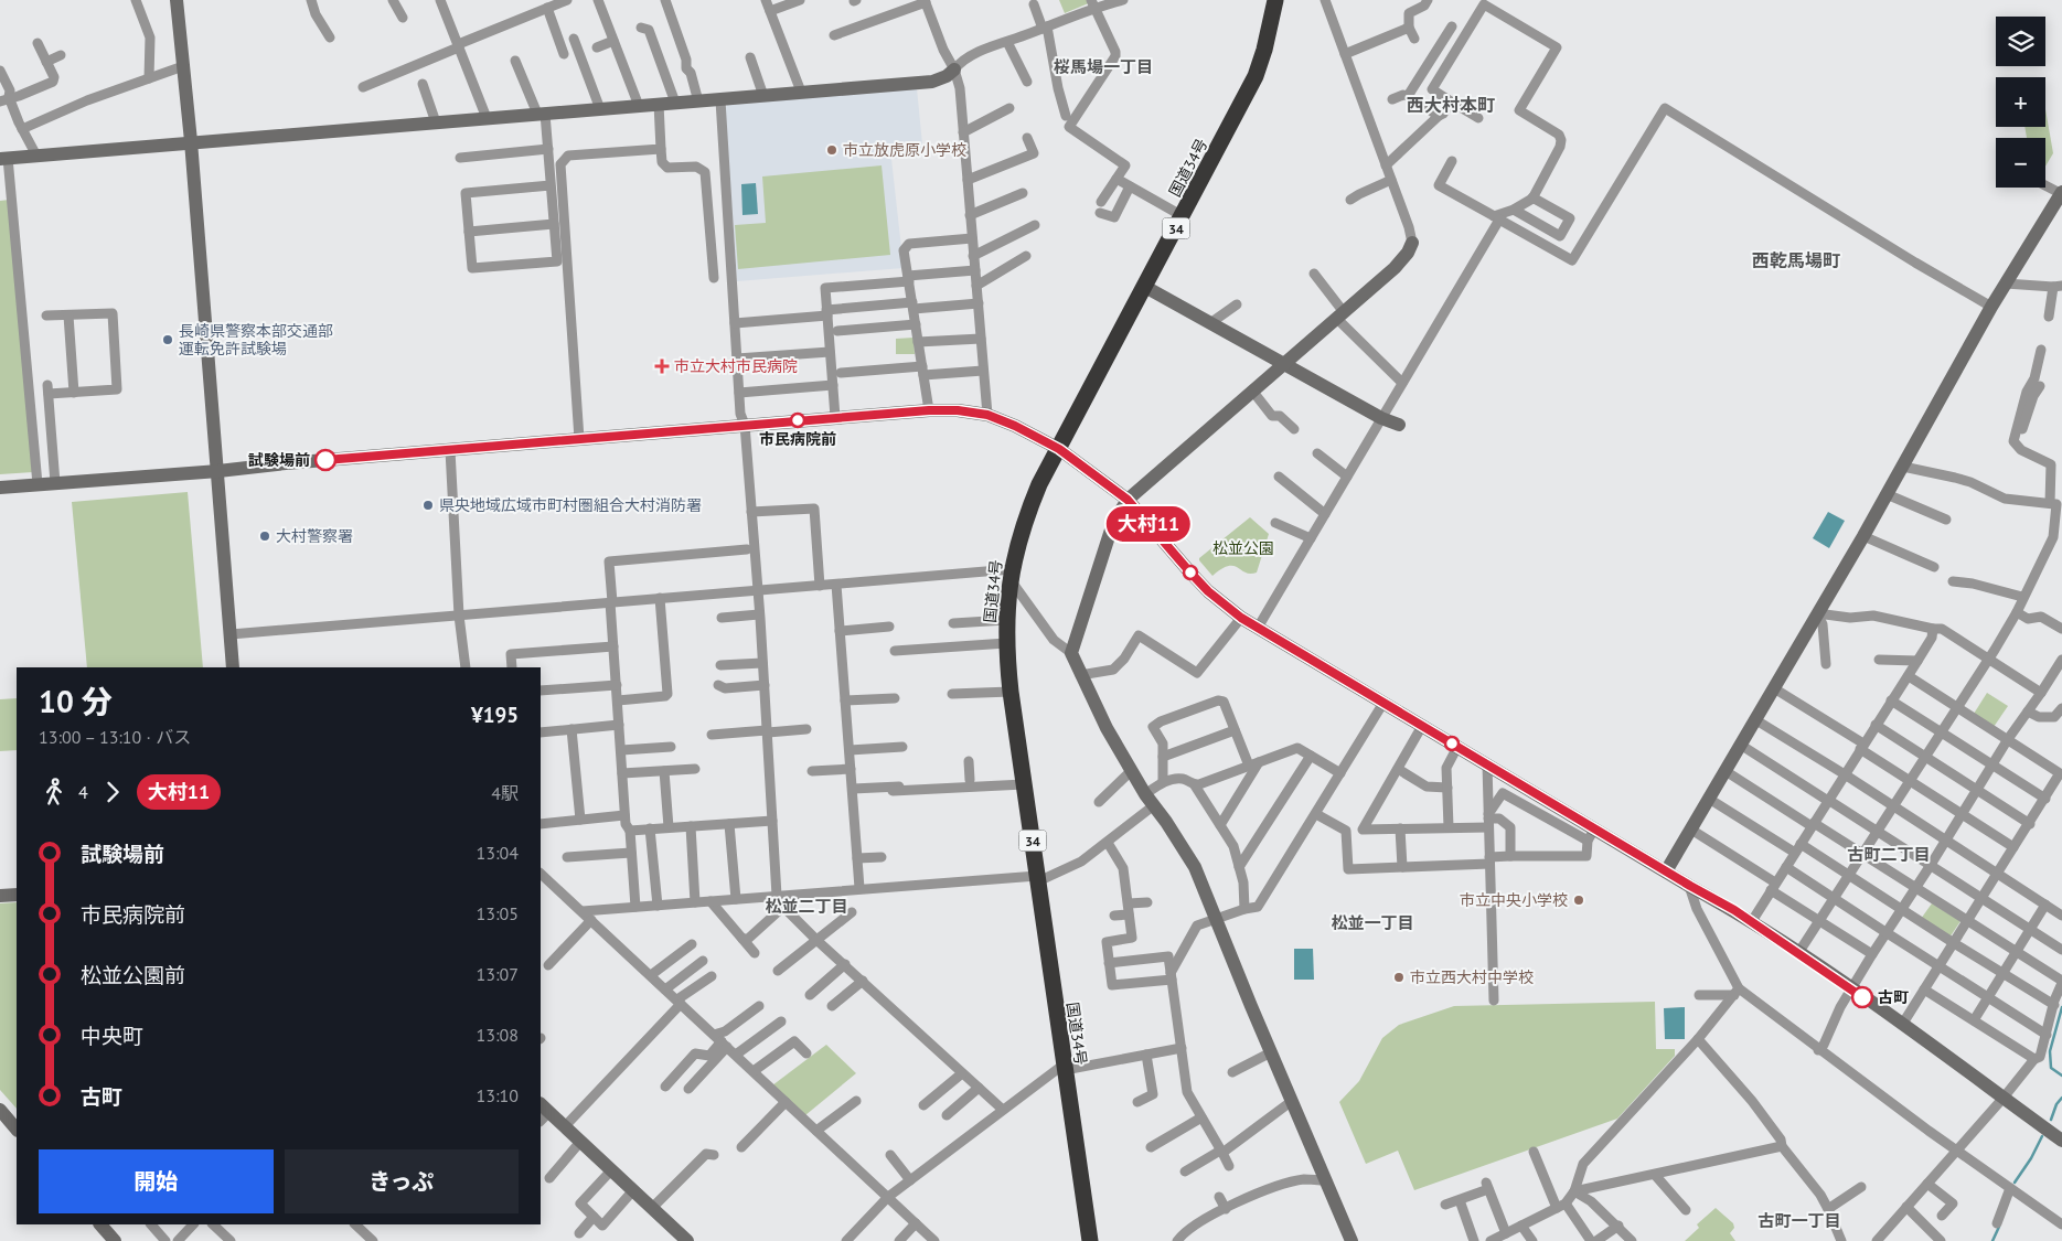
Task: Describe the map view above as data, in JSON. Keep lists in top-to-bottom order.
{
  "streets": {
    "highway": ["国道34号", "34"]
  },
  "districts": [
    "桜馬場一丁目",
    "西大村本町",
    "西乾馬場町",
    "古町二丁目",
    "松並二丁目",
    "松並一丁目",
    "古町一丁目"
  ],
  "parks": ["松並公園"],
  "places": {
    "other": [
      "市立放虎原小学校",
      "長崎県警察本部交通部 運転免許試験場",
      "市民病院前",
      "試験場前",
      "県央地域広域市町村圏組合大村消防署",
      "大村警察署",
      "市立中央小学校",
      "市立西大村中学校",
      "古町"
    ],
    "health": ["市立大村市民病院"]
  },
  "lines": ["bus line 大村11"],
  "page": {
    "on_map": "大村11",
    "map_buttons": ["+", "−"],
    "heading": ["10 分", "13:00 – 13:10 · バス", "¥195"],
    "legs": ["4", "大村11", "4駅"],
    "list": [
      {
        "name": "試験場前",
        "value": "13:04"
      },
      {
        "name": "市民病院前",
        "value": "13:05"
      },
      {
        "name": "松並公園前",
        "value": "13:07"
      },
      {
        "name": "中央町",
        "value": "13:08"
      },
      {
        "name": "古町",
        "value": "13:10"
      }
    ],
    "buttons": ["開始", "きっぷ"]
  }
}
